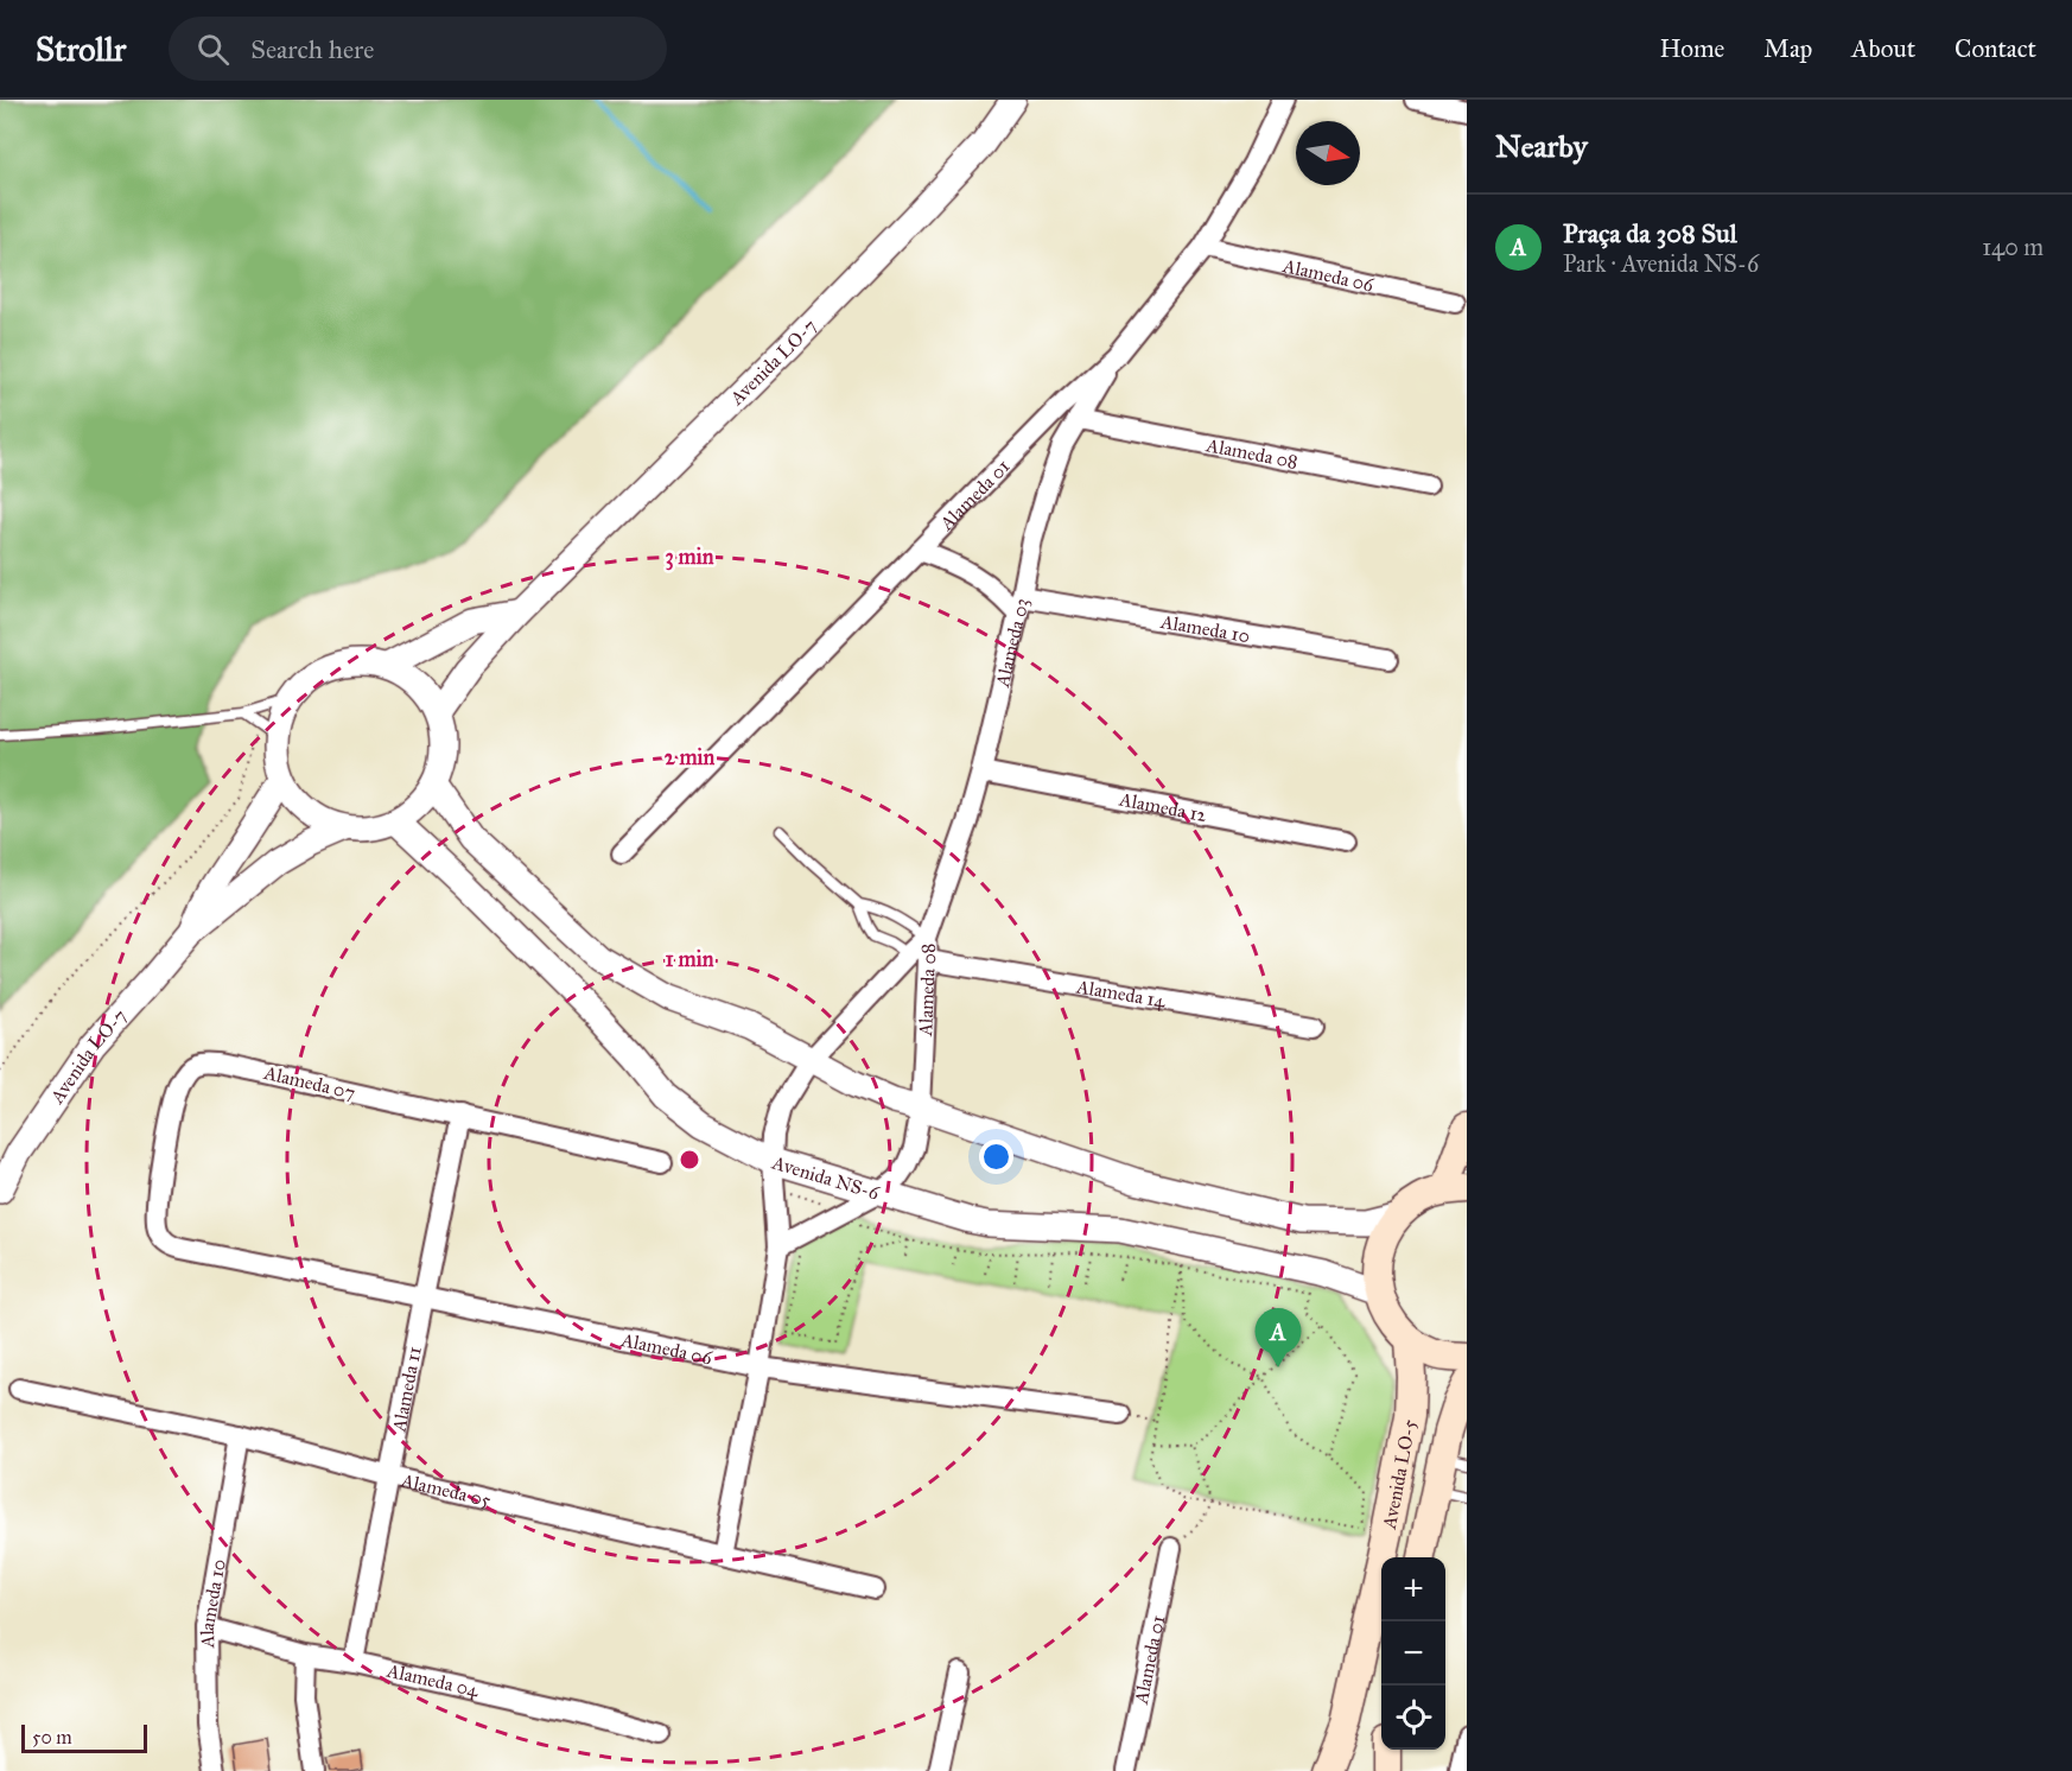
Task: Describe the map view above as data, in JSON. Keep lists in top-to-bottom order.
{
  "streets": {
    "main road": ["Avenida LO-5"],
    "street": [
      "Alameda 06",
      "Avenida LO-7",
      "Alameda 08",
      "Alameda 01",
      "Alameda 10",
      "Alameda 03",
      "Alameda 12",
      "Alameda 14",
      "Alameda 07",
      "Avenida NS-6",
      "Alameda 11",
      "Alameda 05",
      "Alameda 04"
    ]
  },
  "crossings": [
    ["Alameda 06", "Alameda 08"],
    ["Alameda 06", "Alameda 01"],
    ["Alameda 06", "Alameda 07"],
    ["Alameda 06", "Alameda 11"],
    ["Avenida LO-7", "Avenida NS-6"],
    ["Alameda 08", "Alameda 03"],
    ["Alameda 08", "Alameda 14"],
    ["Alameda 08", "Avenida NS-6"],
    ["Alameda 08", "Alameda 05"],
    ["Alameda 01", "Alameda 03"],
    ["Alameda 10", "Alameda 03"],
    ["Alameda 10", "Alameda 05"],
    ["Alameda 10", "Alameda 04"],
    ["Alameda 03", "Alameda 12"],
    ["Alameda 07", "Alameda 11"],
    ["Alameda 11", "Alameda 05"],
    ["Alameda 11", "Alameda 04"]
  ],
  "scale_bar": "50 m",
  "north": "right",
  "page": {
    "header": "Strollr",
    "search": "Search here",
    "nav": [
      "Home",
      "Map",
      "About",
      "Contact"
    ],
    "heading": "Nearby",
    "list": [
      {
        "mark": "A",
        "name": "Praça da 308 Sul",
        "note": "Park · Avenida NS-6",
        "value": "140 m"
      }
    ],
    "pins": "A",
    "map_buttons": ["+", "−"],
    "scale": "50 m"
  },
  "rings": ["3 min", "2 min", "1 min"]
}
